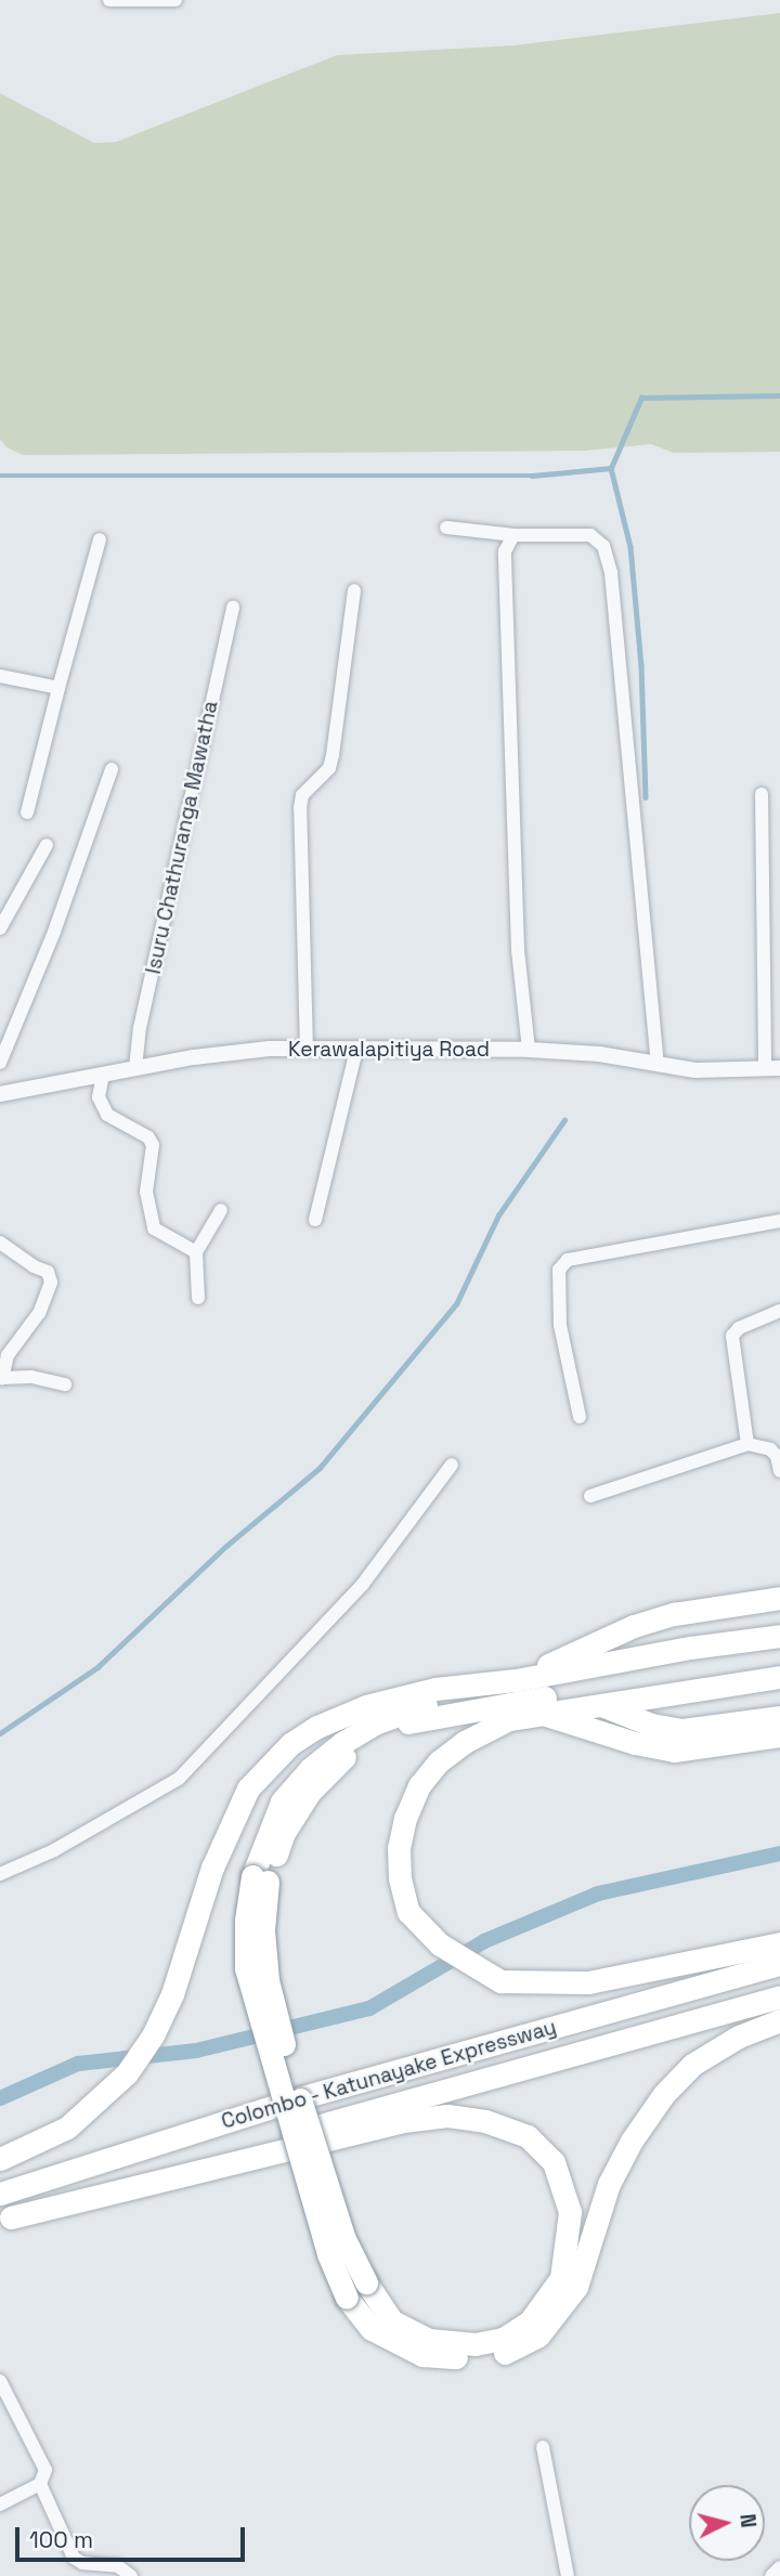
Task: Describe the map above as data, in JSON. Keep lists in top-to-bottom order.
{
  "streets": {
    "highway": ["Colombo - Katunayake Expressway"],
    "street": ["Isuru Chathuranga Mawatha", "Kerawalapitiya Road"]
  },
  "crossings": [
    ["Isuru Chathuranga Mawatha", "Kerawalapitiya Road"]
  ],
  "scale_bar": "100 m",
  "north": "right"
}
